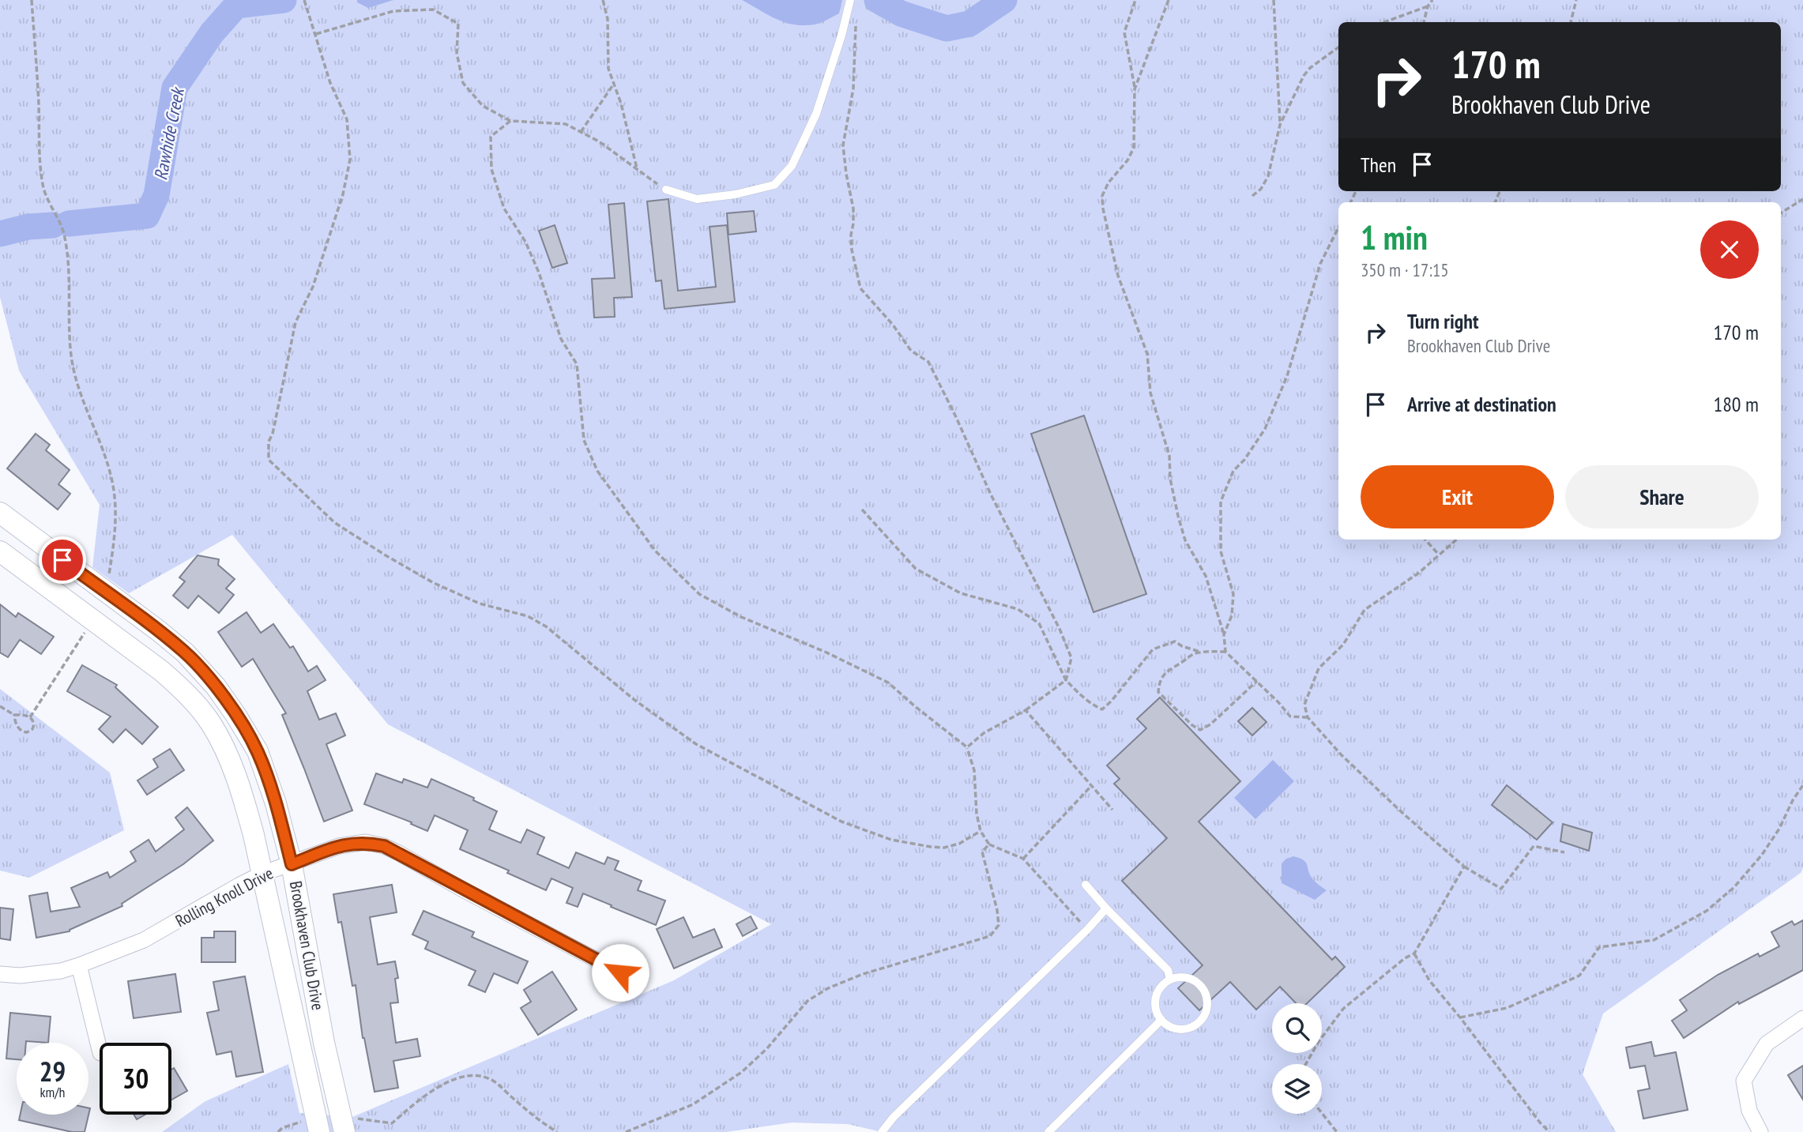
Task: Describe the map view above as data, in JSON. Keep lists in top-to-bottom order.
{
  "streets": {
    "main road": ["Brookhaven Club Drive"],
    "street": ["Rolling Knoll Drive"]
  },
  "crossings": [
    ["Rolling Knoll Drive", "Brookhaven Club Drive"]
  ],
  "water": ["Rawhide Creek"],
  "page": {
    "turn": ["170 m", "Brookhaven Club Drive"],
    "then": "Then",
    "heading": ["1 min", "350 m · 17:15"],
    "list": [
      {
        "name": "Turn right",
        "note": "Brookhaven Club Drive",
        "value": "170 m"
      },
      {
        "name": "Arrive at destination",
        "value": "180 m"
      }
    ],
    "buttons": ["Exit", "Share"],
    "speed": "29 km/h",
    "limit": "30"
  }
}
